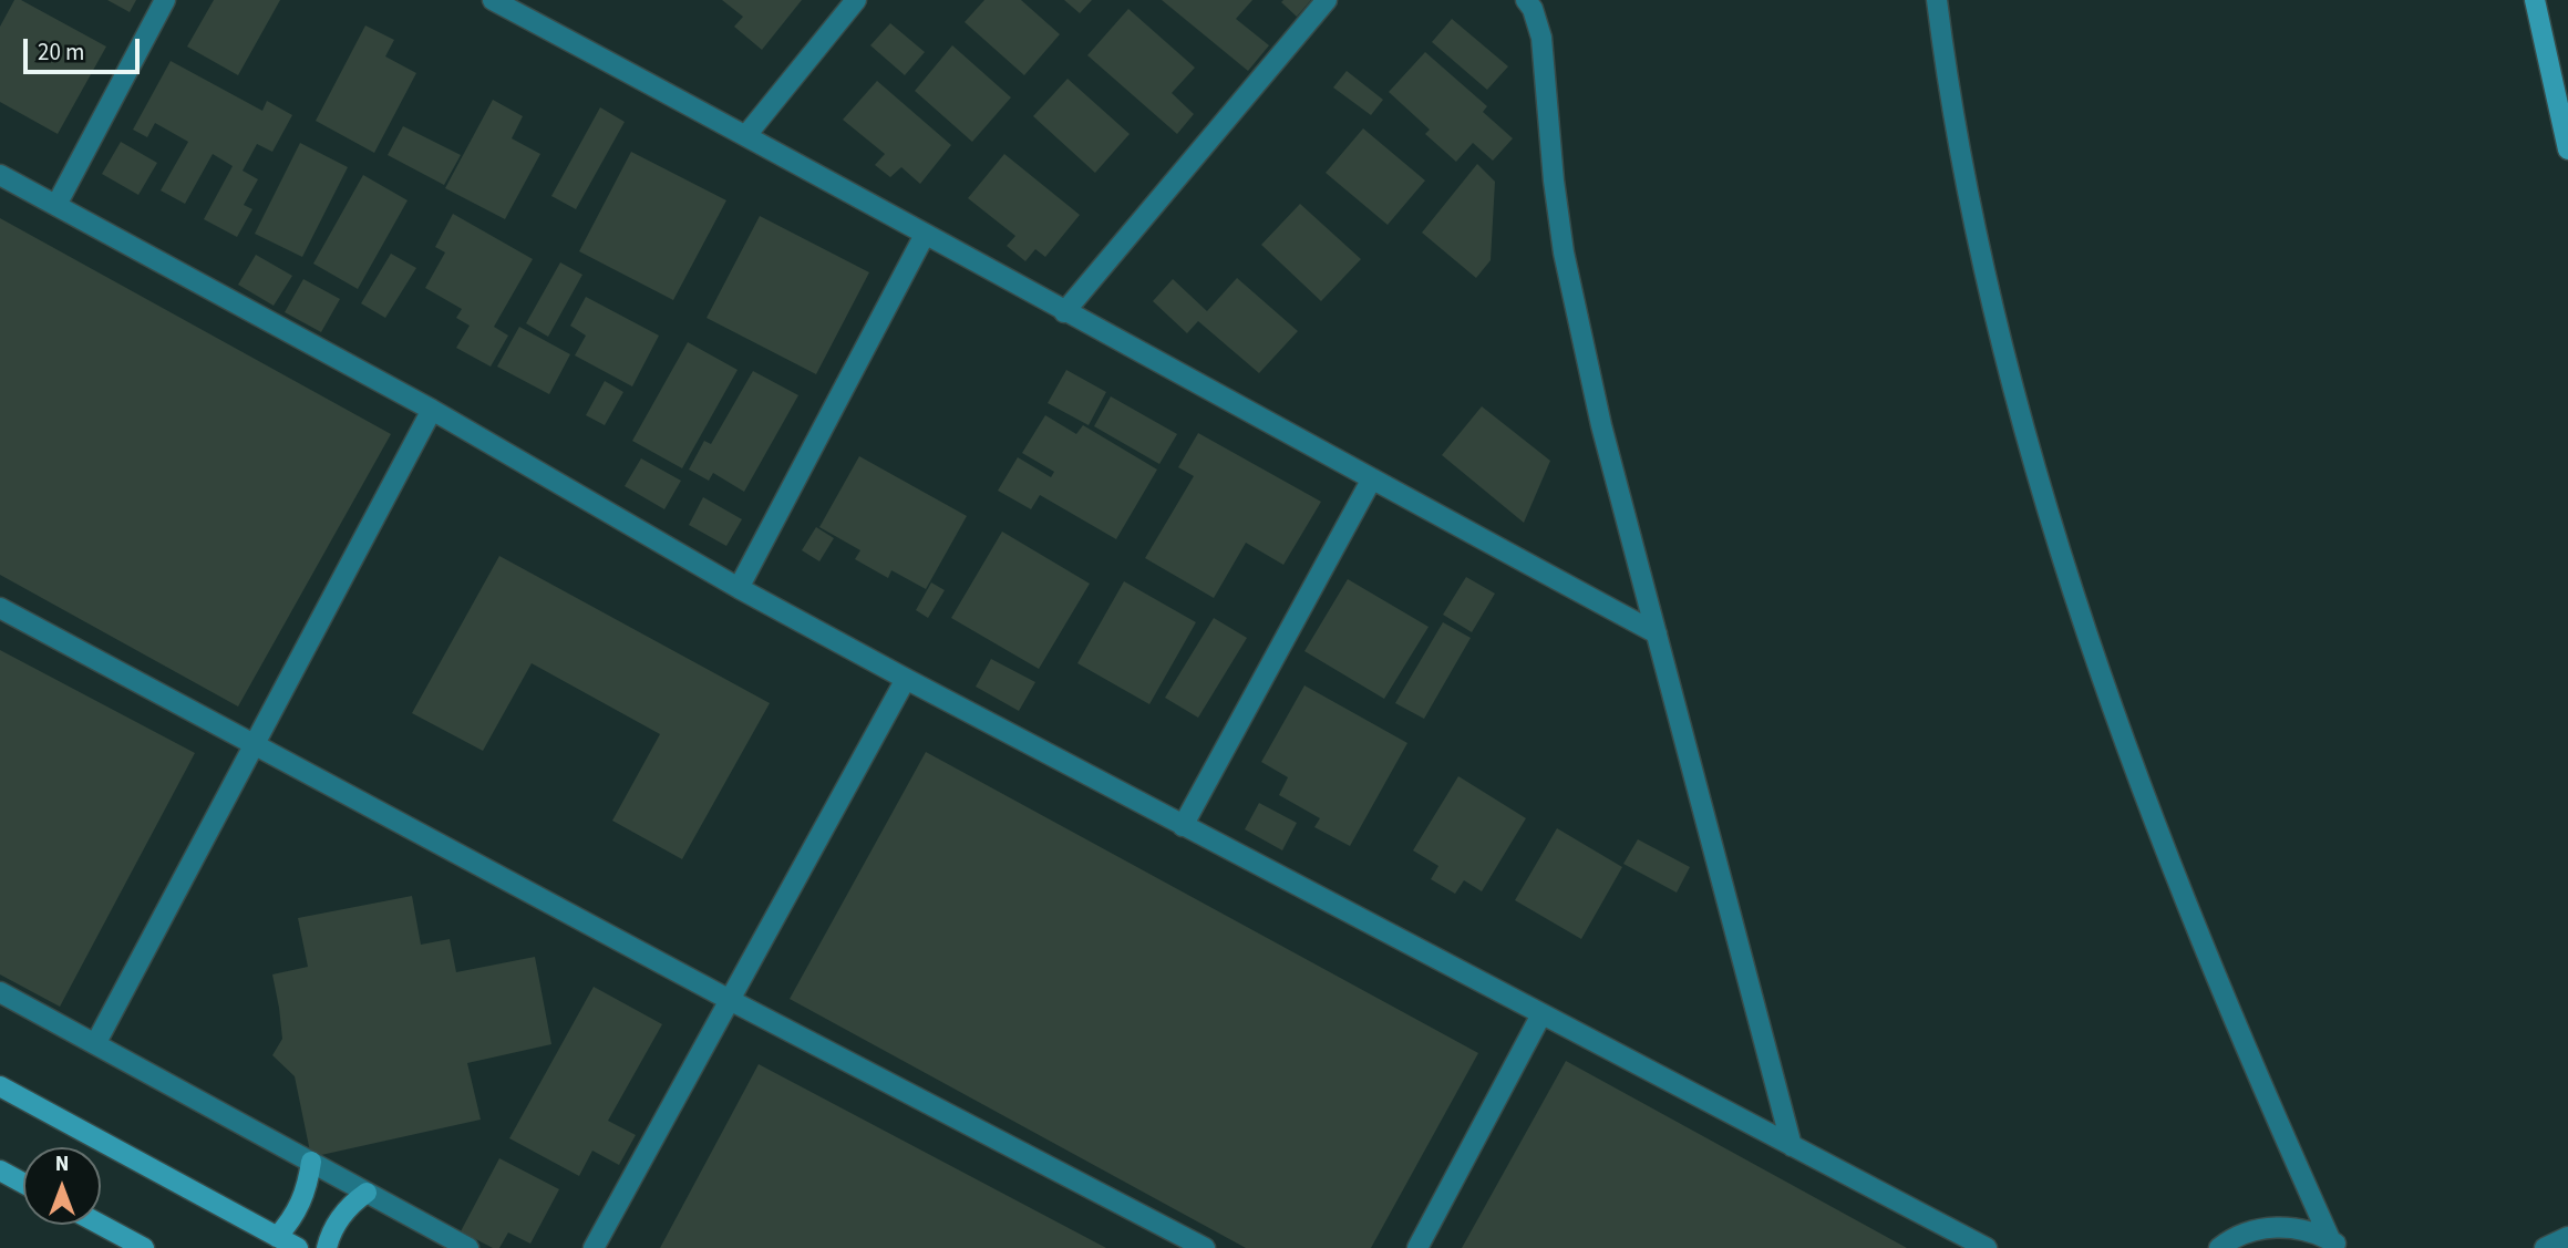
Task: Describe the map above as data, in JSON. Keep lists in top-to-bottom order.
{
  "scale_bar": "20 m",
  "north": "top"
}
